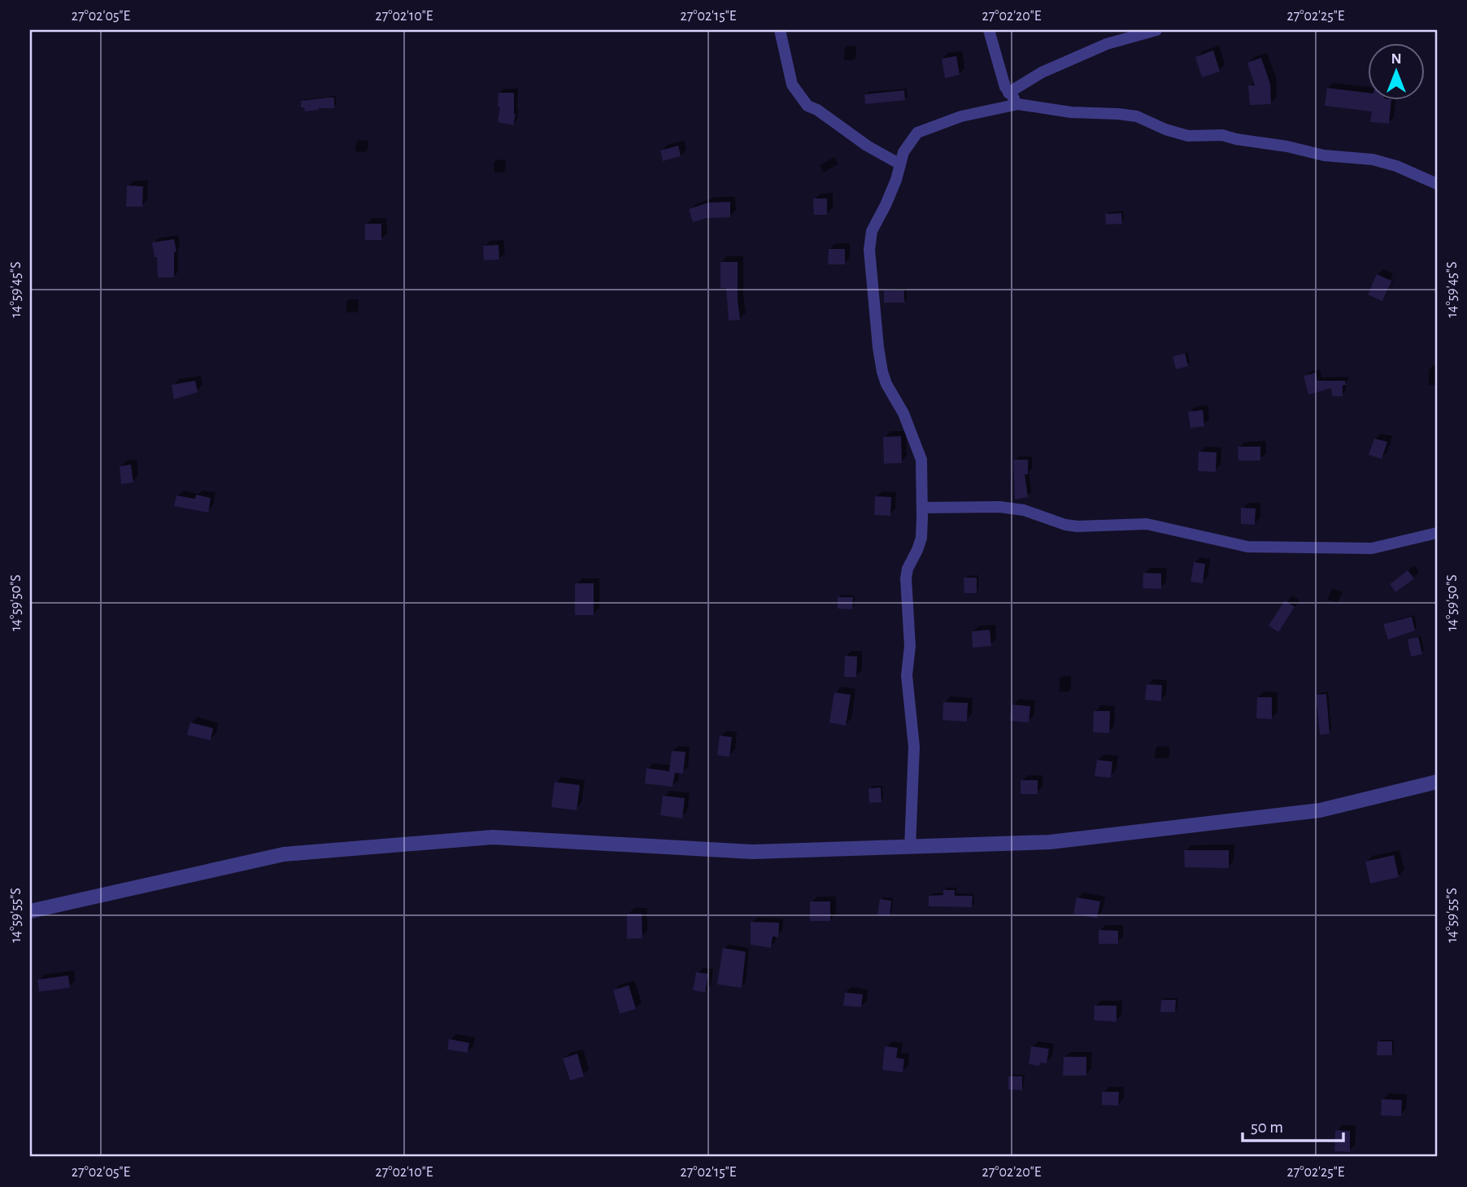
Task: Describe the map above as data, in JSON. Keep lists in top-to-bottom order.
{
  "scale_bar": "50 m",
  "north": "top",
  "coordinates": [
    "27°02'05\"E",
    "27°02'10\"E",
    "27°02'15\"E",
    "27°02'20\"E",
    "27°02'25\"E",
    "14°59'45\"S",
    "14°59'50\"S",
    "14°59'55\"S"
  ]
}
